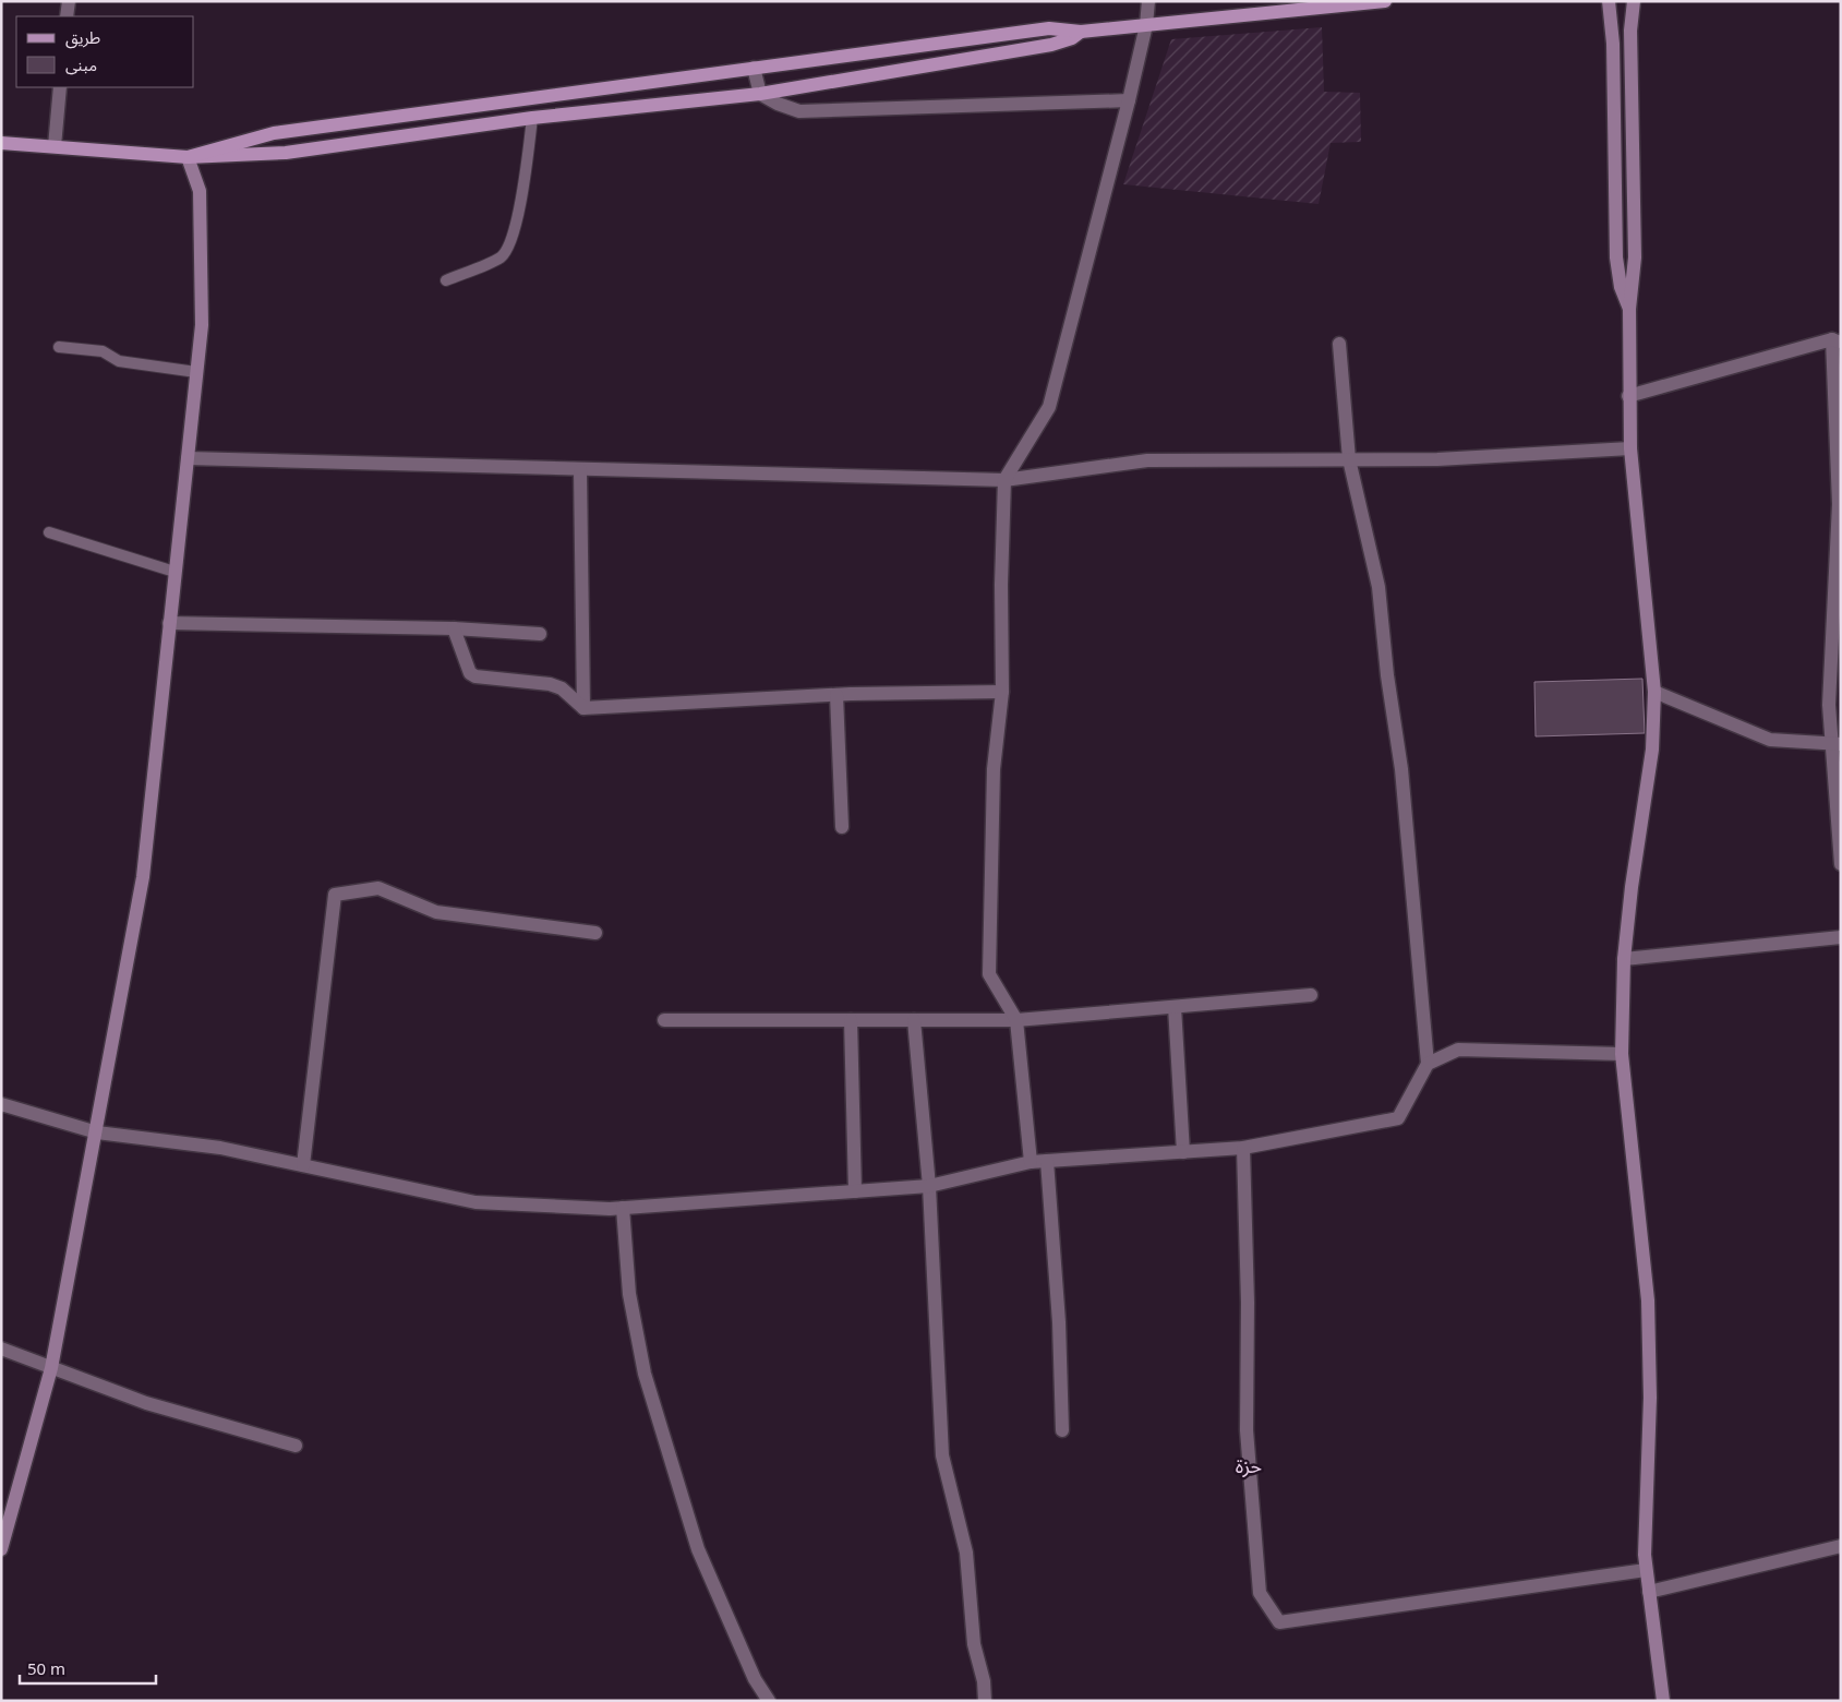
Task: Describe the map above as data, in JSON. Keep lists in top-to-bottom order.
{
  "districts": ["حزة"],
  "legend": ["طريق", "مبنى"],
  "scale_bar": "50 m"
}
